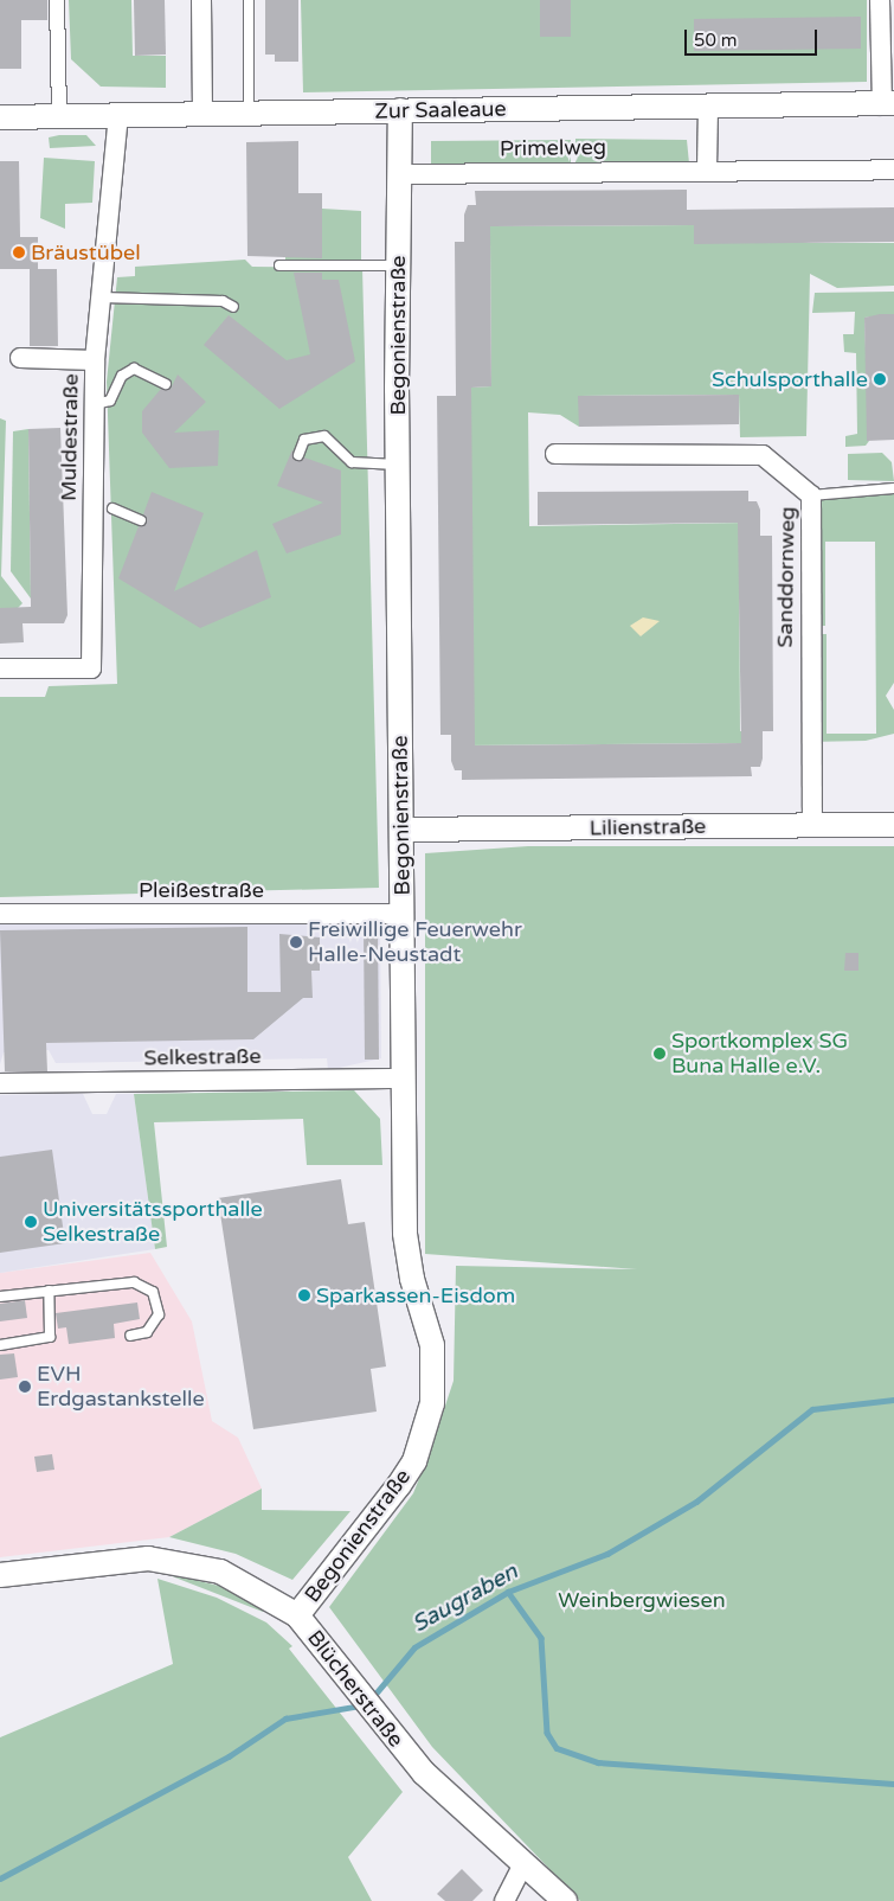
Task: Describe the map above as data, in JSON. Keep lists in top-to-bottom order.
{
  "streets": {
    "street": [
      "Zur Saaleaue",
      "Primelweg",
      "Begonienstraße",
      "Muldestraße",
      "Sanddornweg",
      "Lilienstraße",
      "Pleißestraße",
      "Selkestraße",
      "Blücherstraße"
    ]
  },
  "crossings": [
    ["Zur Saaleaue", "Begonienstraße"],
    ["Zur Saaleaue", "Muldestraße"],
    ["Primelweg", "Begonienstraße"],
    ["Begonienstraße", "Lilienstraße"],
    ["Begonienstraße", "Pleißestraße"],
    ["Begonienstraße", "Selkestraße"],
    ["Begonienstraße", "Blücherstraße"],
    ["Sanddornweg", "Lilienstraße"]
  ],
  "water": ["Saugraben"],
  "parks": ["Weinbergwiesen"],
  "places": [
    "Bräustübel",
    "Schulsporthalle",
    "Freiwillige Feuerwehr Halle-Neustadt",
    "Sportkomplex SG Buna Halle e.V.",
    "Universitätssporthalle Selkestraße",
    "Sparkassen-Eisdom",
    "EVH Erdgastankstelle"
  ],
  "scale_bar": "50 m"
}
